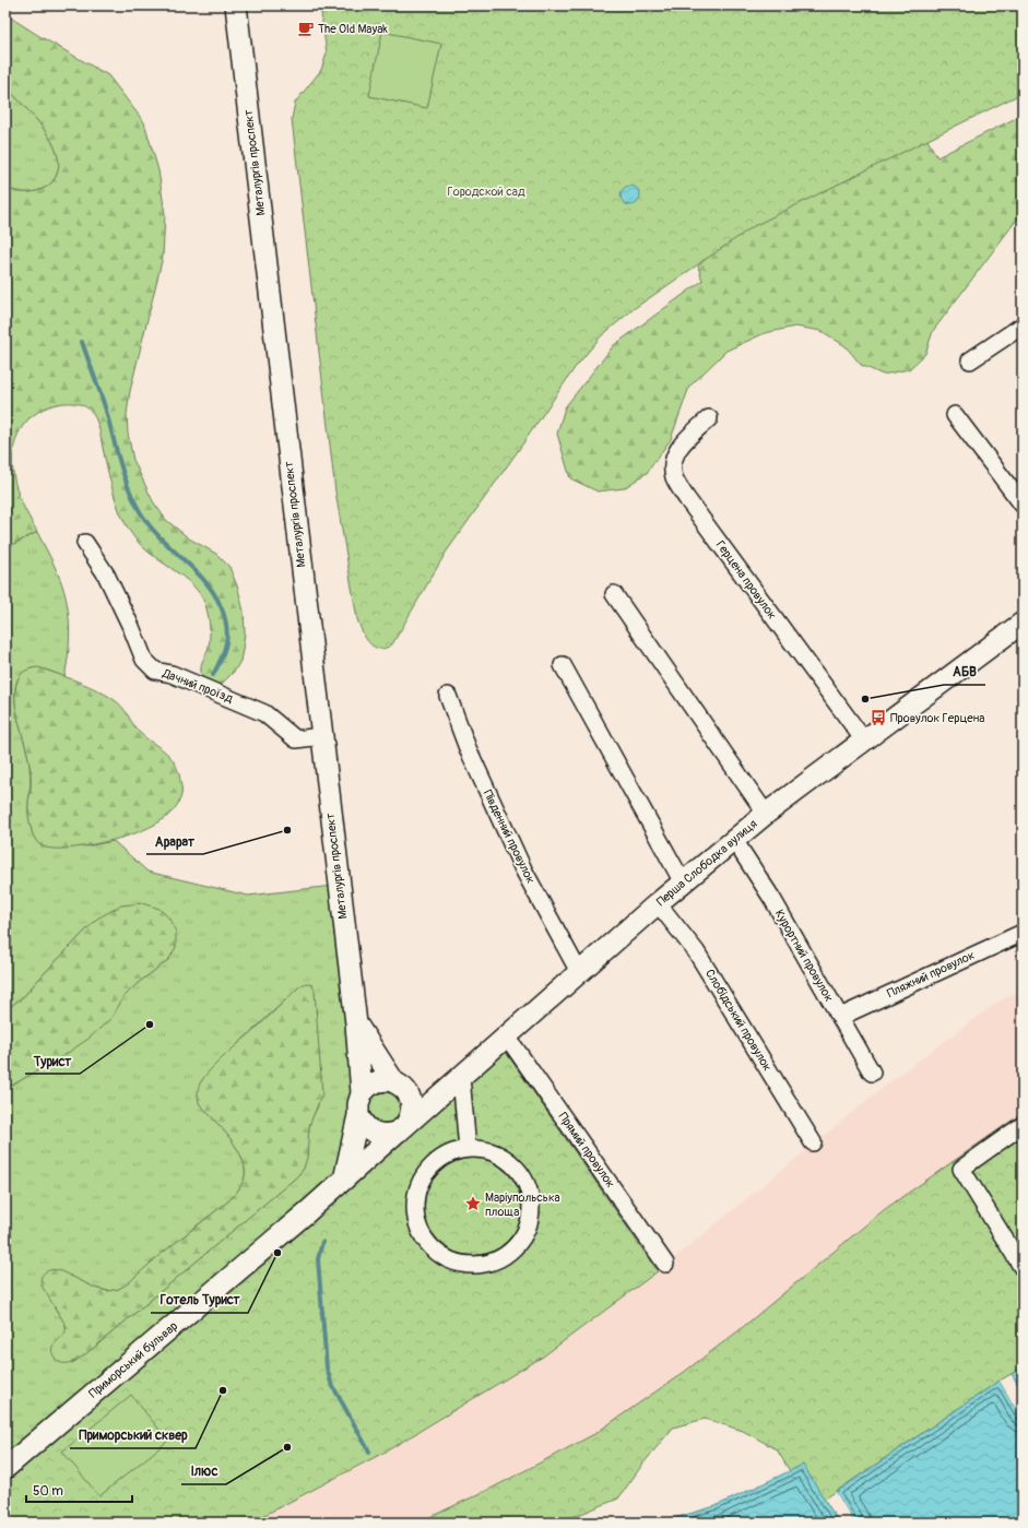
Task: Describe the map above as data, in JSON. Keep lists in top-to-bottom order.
{
  "streets": {
    "street": [
      "Металургів проспект",
      "Герцена провулок",
      "Дачний проїзд",
      "Південний провулок",
      "Перша Слободка вулиця",
      "Курортний провулок",
      "Пляжний провулок",
      "Слобідський провулок",
      "Прямий провулок",
      "Приморський бульвар"
    ]
  },
  "crossings": [
    ["Металургів проспект", "Дачний проїзд"],
    ["Металургів проспект", "Перша Слободка вулиця"],
    ["Металургів проспект", "Приморський бульвар"],
    ["Герцена провулок", "Перша Слободка вулиця"],
    ["Південний провулок", "Перша Слободка вулиця"],
    ["Перша Слободка вулиця", "Курортний провулок"],
    ["Перша Слободка вулиця", "Слобідський провулок"],
    ["Перша Слободка вулиця", "Прямий провулок"],
    ["Перша Слободка вулиця", "Приморський бульвар"],
    ["Курортний провулок", "Пляжний провулок"]
  ],
  "parks": ["Городской сад"],
  "places": {
    "cafe": ["The Old Mayak"],
    "other": [
      "АБВ",
      "Арарат",
      "Турист",
      "Готель Турист",
      "Приморський сквер",
      "Ілюс"
    ],
    "bus stop": ["Провулок Герцена"],
    "place": ["Маріупольська площа"]
  },
  "scale_bar": "50 m"
}
